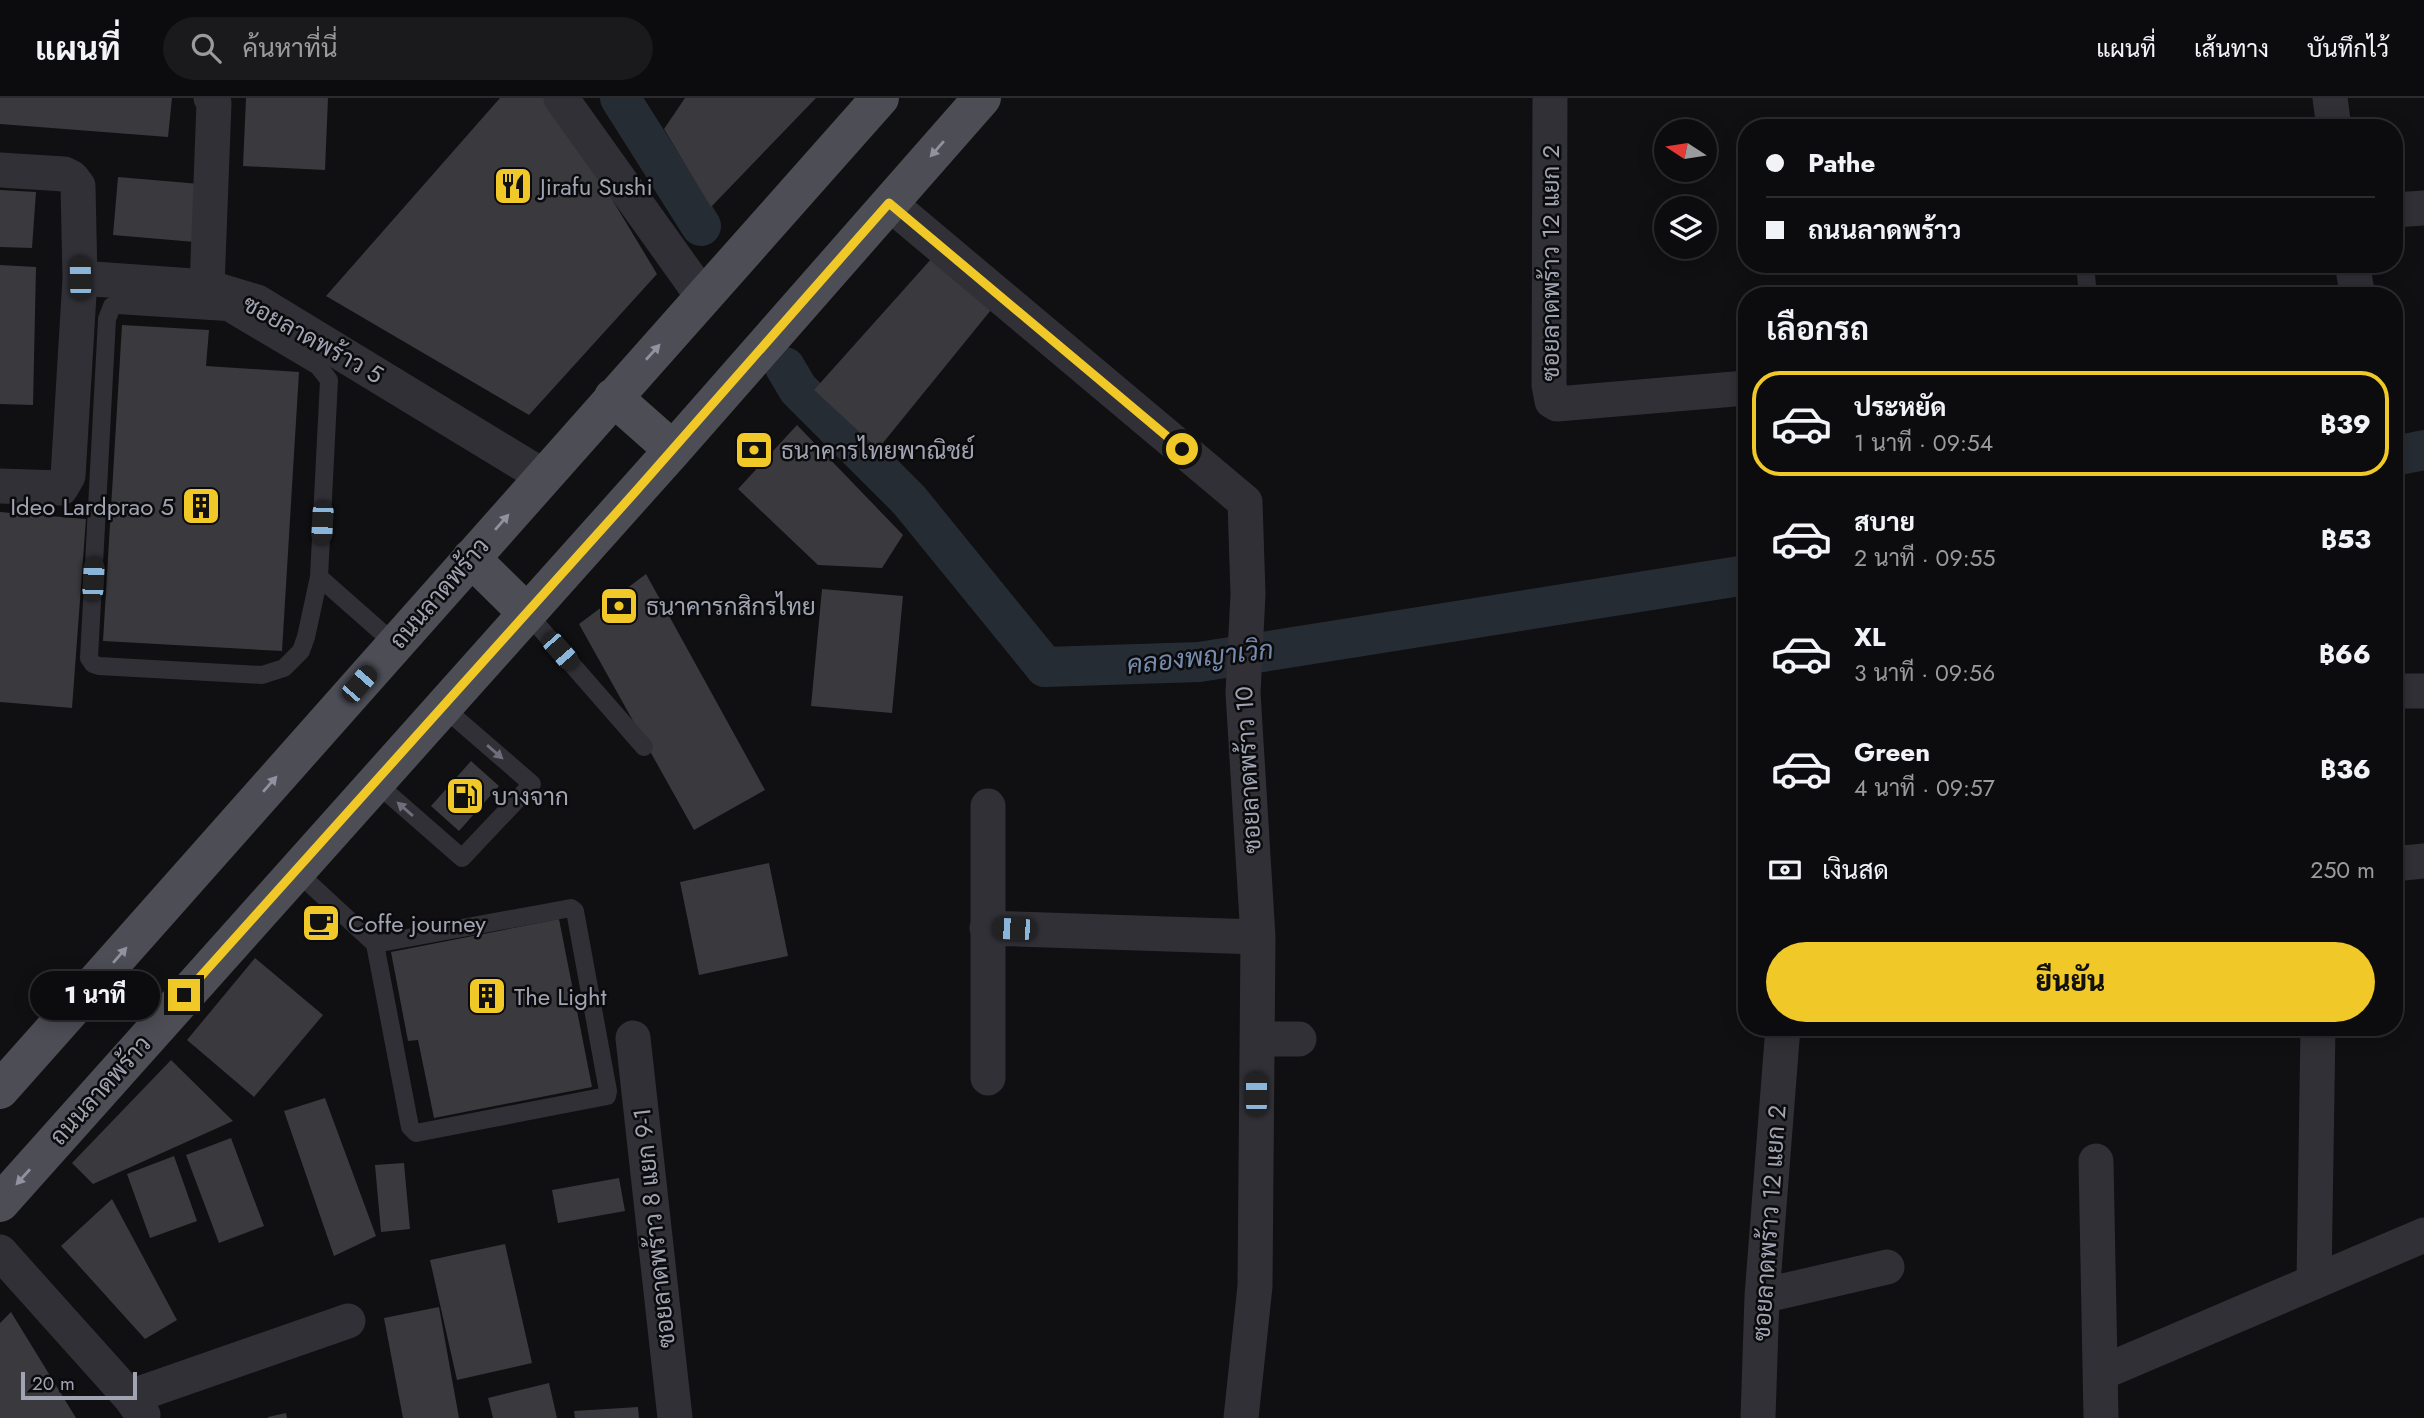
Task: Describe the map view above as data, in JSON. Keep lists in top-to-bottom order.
{
  "streets": {
    "main road": ["ถนนลาดพร้าว"],
    "street": [
      "ซอยลาดพร้าว 12 แยก 2",
      "ซอยลาดพร้าว 5",
      "ซอยลาดพร้าว 10",
      "ซอยลาดพร้าว 8 แยก 9-1"
    ]
  },
  "crossings": [
    ["ซอยลาดพร้าว 5", "ถนนลาดพร้าว"],
    ["ถนนลาดพร้าว", "ซอยลาดพร้าว 10"]
  ],
  "water": ["คลองพญาเวิก"],
  "places": {
    "restaurant": ["Jirafu Sushi"],
    "bank": ["ธนาคารไทยพาณิชย์", "ธนาคารกสิกรไทย"],
    "building": ["Ideo Lardprao 5", "The Light"],
    "fuel station": ["บางจาก"],
    "cafe": ["Coffe journey"]
  },
  "scale_bar": "20 m",
  "north": "left",
  "page": {
    "header": "แผนที่",
    "search": "ค้นหาที่นี่",
    "nav": ["แผนที่", "เส้นทาง", "บันทึกไว้"],
    "banner": ["Pathe", "ถนนลาดพร้าว"],
    "heading": "เลือกรถ",
    "list": [
      {
        "name": "ประหยัด",
        "note": "1 นาที · 09:54",
        "value": "฿39"
      },
      {
        "name": "สบาย",
        "note": "2 นาที · 09:55",
        "value": "฿53"
      },
      {
        "name": "XL",
        "note": "3 นาที · 09:56",
        "value": "฿66"
      },
      {
        "name": "Green",
        "note": "4 นาที · 09:57",
        "value": "฿36"
      }
    ],
    "pay": ["เงินสด", "250 m"],
    "buttons": "ยืนยัน",
    "bubble": "1 นาที",
    "scale": "20 m"
  }
}
